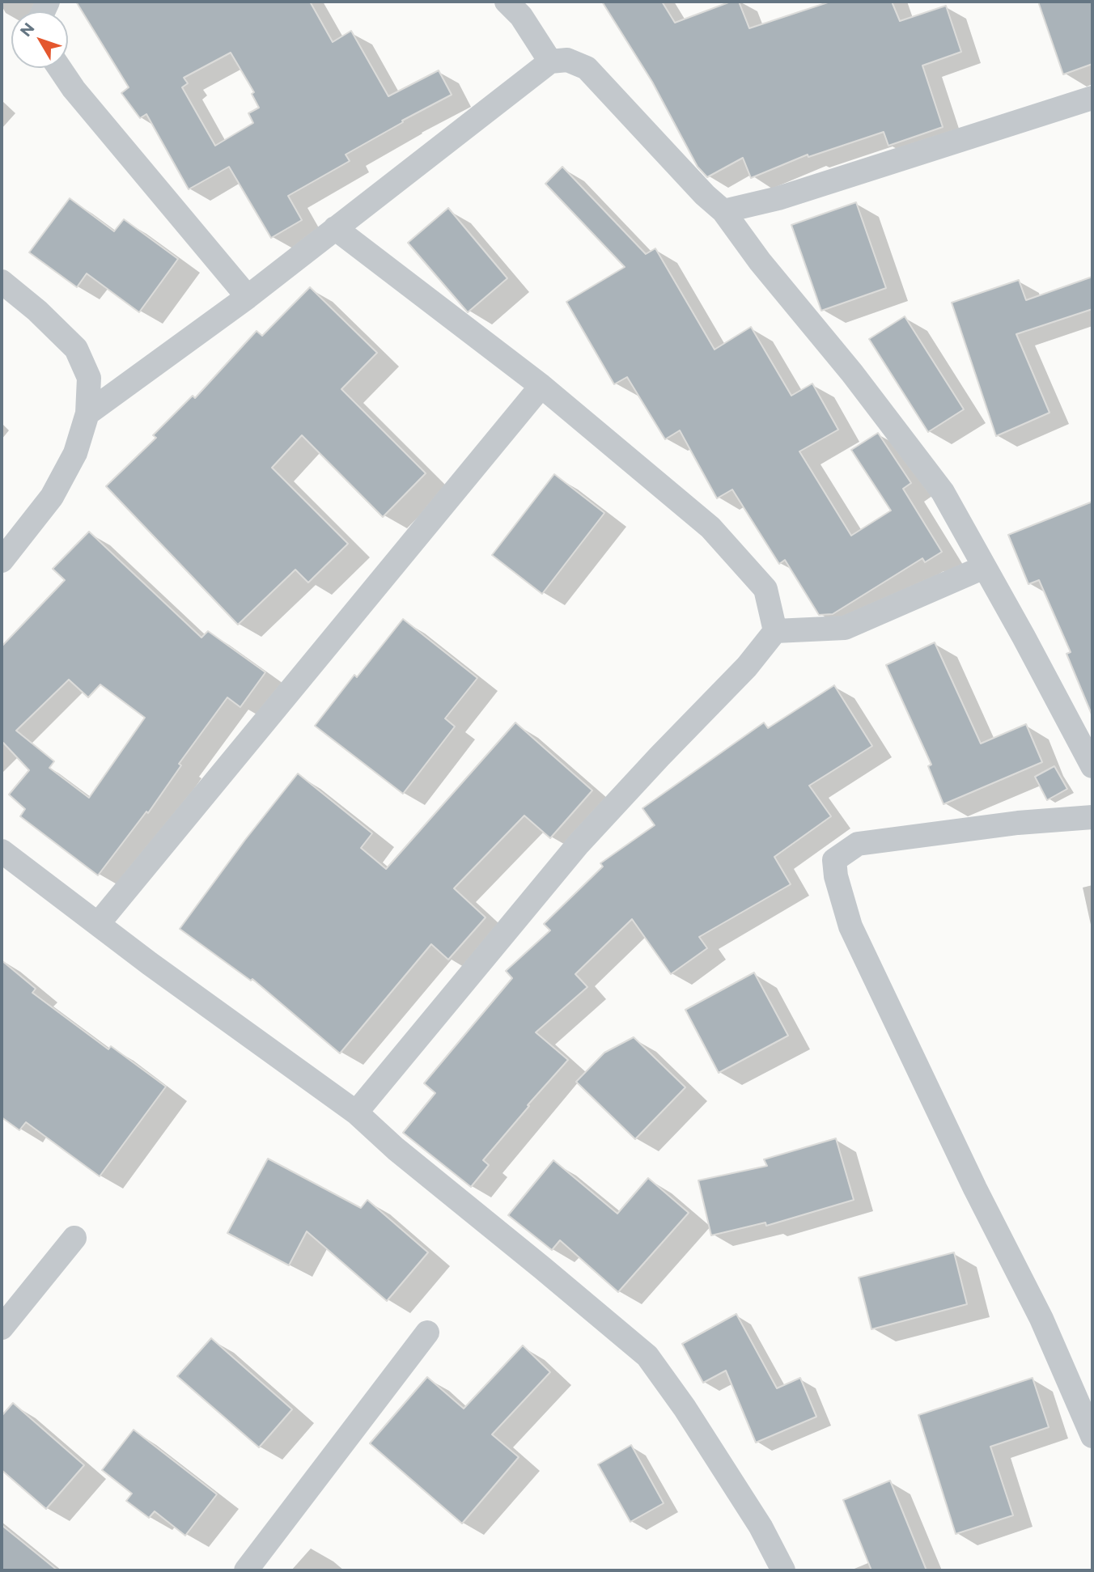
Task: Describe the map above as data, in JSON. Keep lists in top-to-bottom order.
{
  "north": "top left"
}
